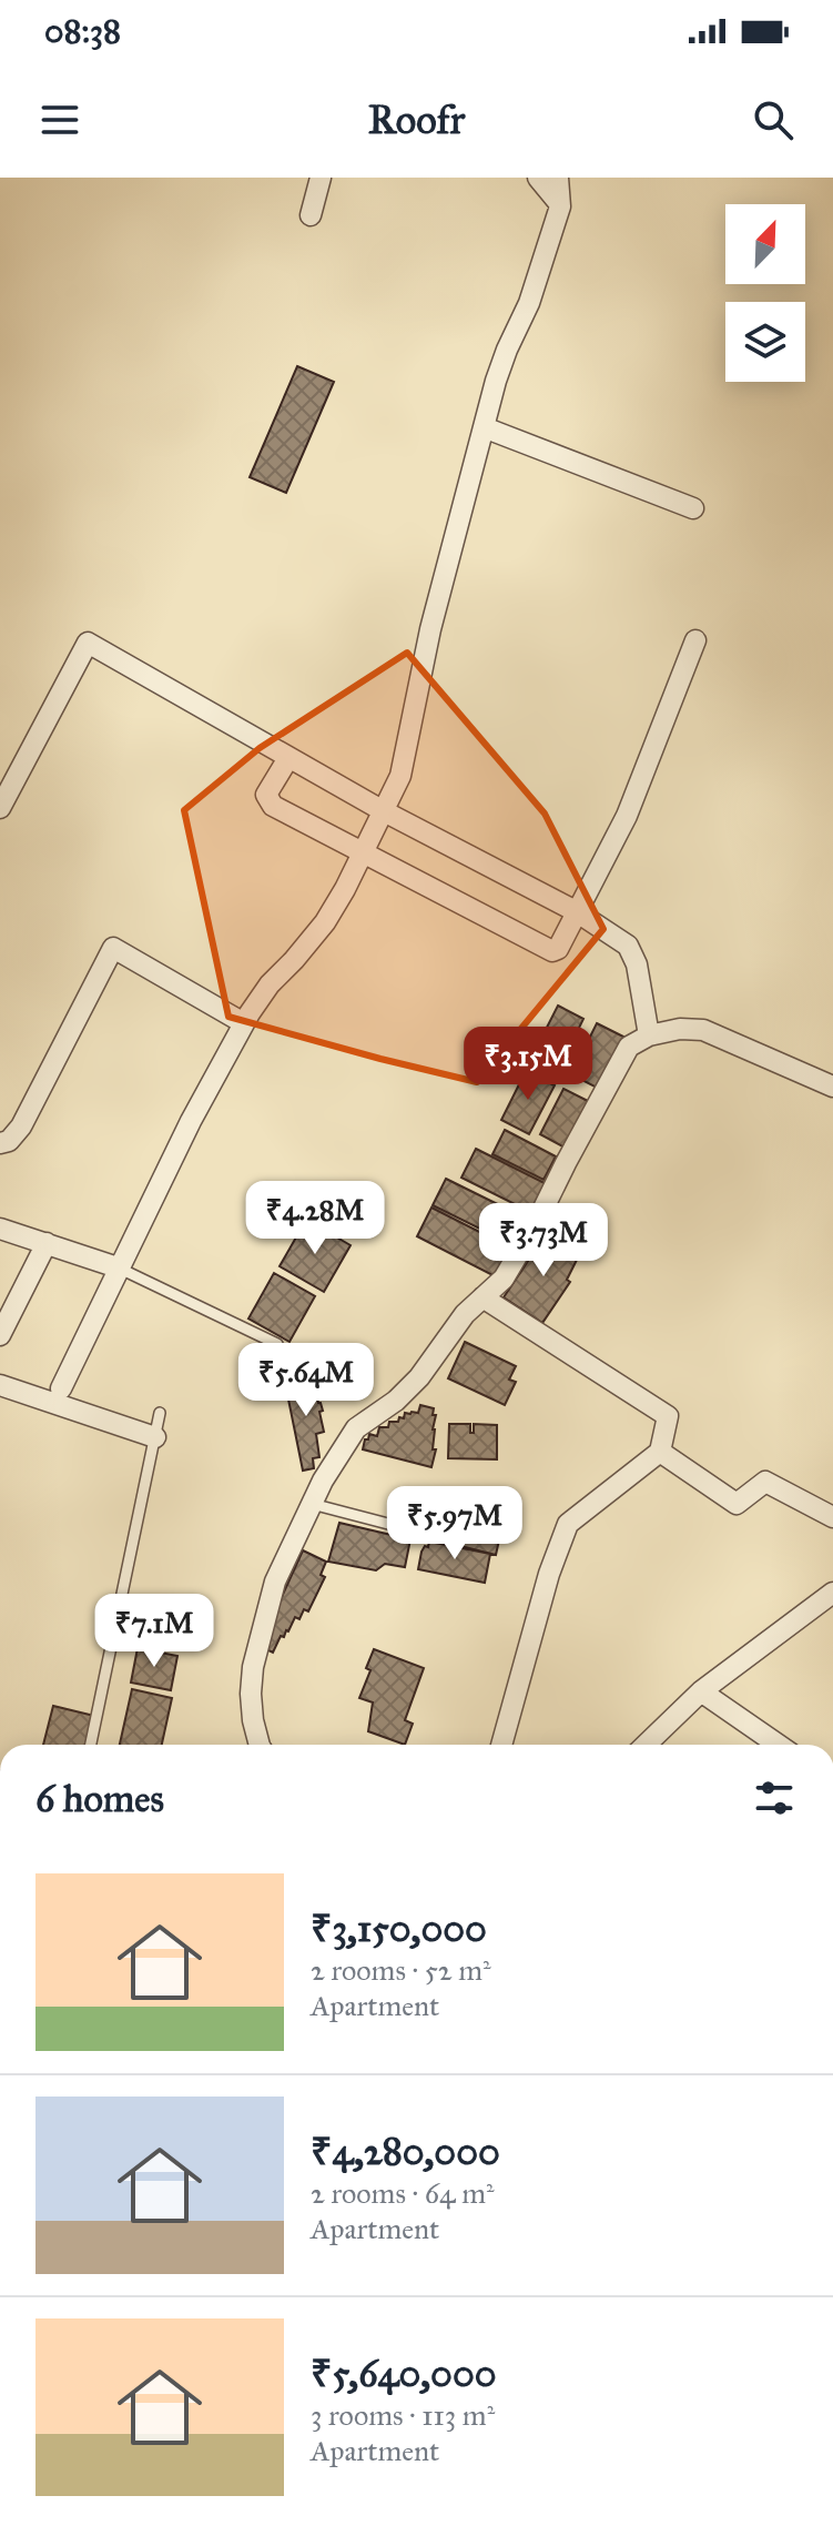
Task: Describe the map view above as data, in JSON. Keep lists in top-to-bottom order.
{
  "north": "top right",
  "page": {
    "status": "08:38",
    "header": "Roofr",
    "price": [
      "₹3.15M",
      "₹4.28M",
      "₹3.73M",
      "₹5.64M",
      "₹5.97M",
      "₹7.1M"
    ],
    "heading": "6 homes",
    "list": [
      {
        "name": "₹3,150,000",
        "note": "2 rooms · 52 m² · Apartment"
      },
      {
        "name": "₹4,280,000",
        "note": "2 rooms · 64 m² · Apartment"
      },
      {
        "name": "₹5,640,000",
        "note": "3 rooms · 113 m² · Apartment"
      }
    ]
  }
}
